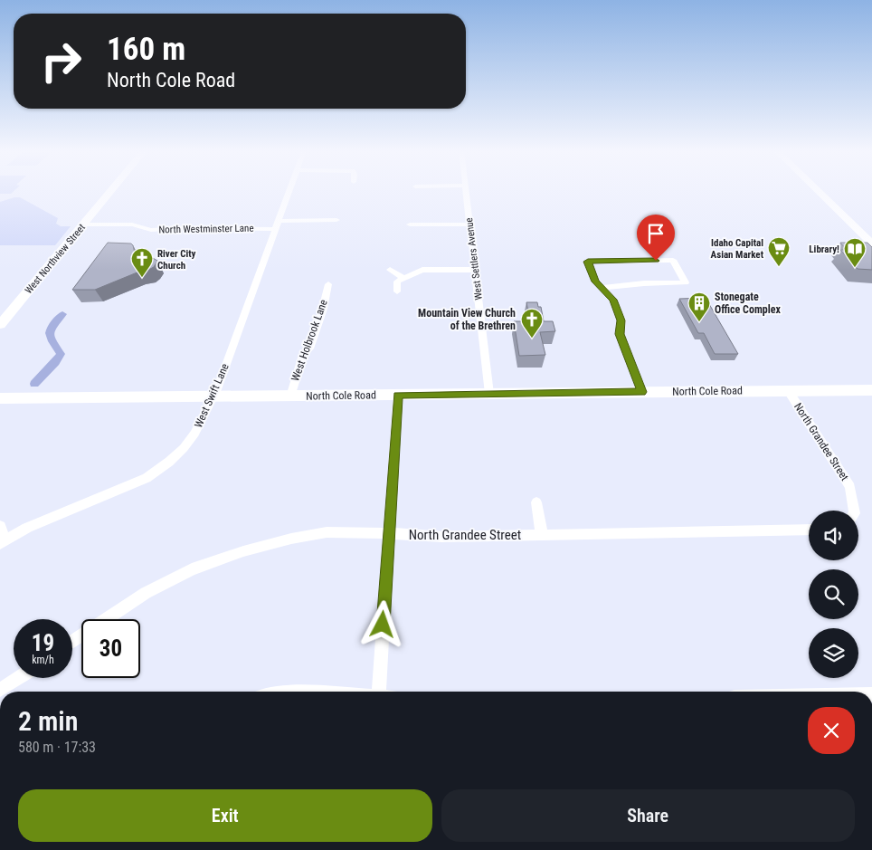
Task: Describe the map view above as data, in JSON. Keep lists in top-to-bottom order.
{
  "streets": {
    "main road": ["West Northview Street", "North Cole Road"],
    "street": [
      "North Westminster Lane",
      "West Settlers Avenue",
      "West Holbrook Lane",
      "West Swift Lane",
      "North Grandee Street"
    ]
  },
  "crossings": [
    ["North Westminster Lane", "West Northview Street"],
    ["North Westminster Lane", "West Swift Lane"],
    ["West Settlers Avenue", "North Cole Road"],
    ["West Holbrook Lane", "North Cole Road"],
    ["North Cole Road", "West Swift Lane"],
    ["North Cole Road", "North Grandee Street"]
  ],
  "places": {
    "supermarket": ["Idaho Capital Asian Market"],
    "library": ["Library!"],
    "church": ["River City Church", "Mountain View Church of the Brethren"],
    "building": ["Stonegate Office Complex"]
  },
  "page": {
    "turn": ["160 m", "North Cole Road"],
    "speed": "19 km/h",
    "limit": "30",
    "heading": ["2 min", "580 m · 17:33"],
    "buttons": ["Exit", "Share"]
  }
}
